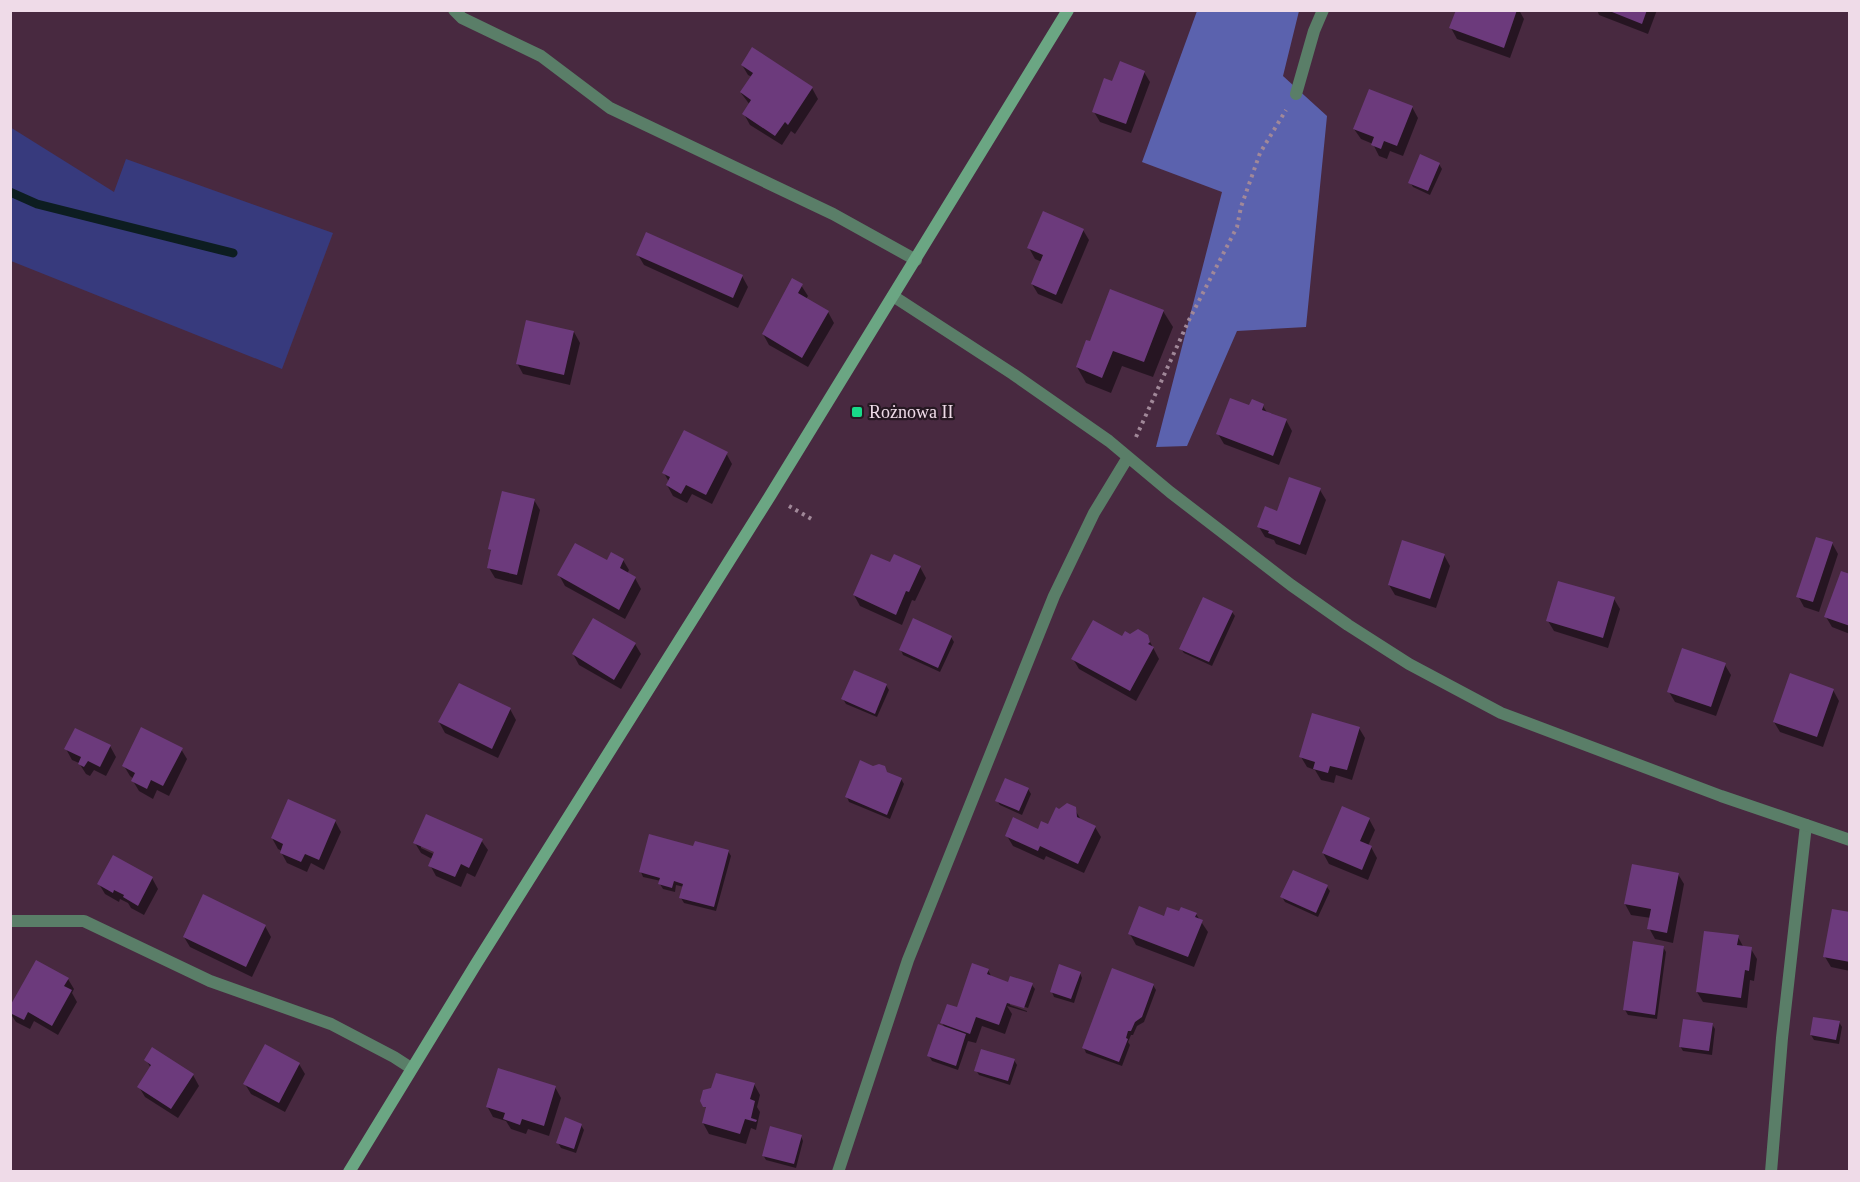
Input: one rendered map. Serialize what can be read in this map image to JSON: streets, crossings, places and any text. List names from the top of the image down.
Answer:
{
  "places": {
    "transit": ["Rożnowa II"]
  }
}
